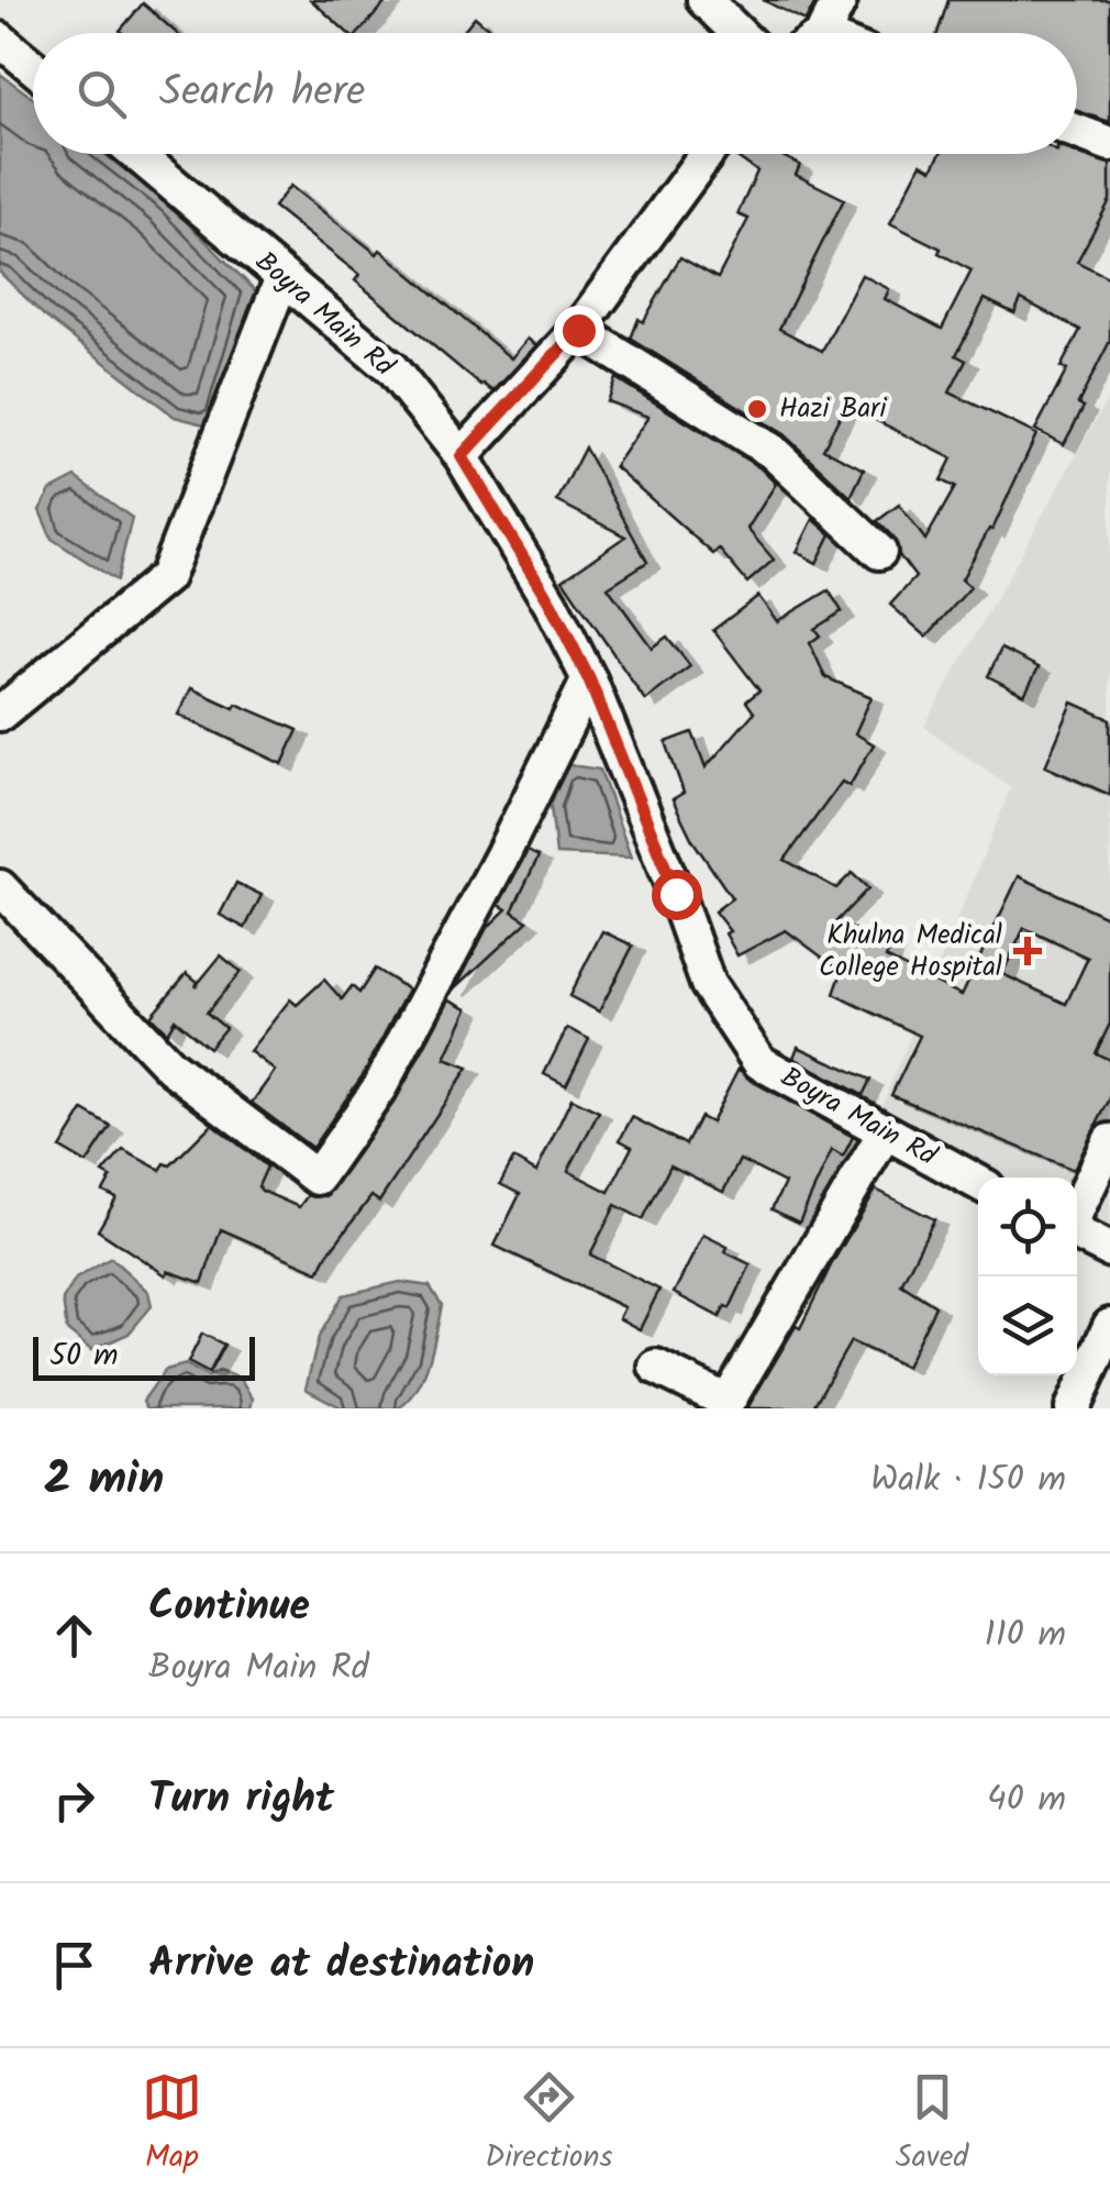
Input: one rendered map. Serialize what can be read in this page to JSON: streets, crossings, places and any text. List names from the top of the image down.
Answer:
{
  "streets": {
    "street": ["Boyra Main Rd"]
  },
  "places": {
    "other": ["Hazi Bari"],
    "health": ["Khulna Medical College Hospital"]
  },
  "scale_bar": "50 m",
  "page": {
    "search": "Search here",
    "scale": "50 m",
    "heading": ["2 min", "Walk · 150 m"],
    "list": [
      ["Continue", "Boyra Main Rd", "110 m"],
      ["Turn right", "40 m"],
      "Arrive at destination"
    ],
    "nav": ["Map", "Directions", "Saved"]
  }
}
